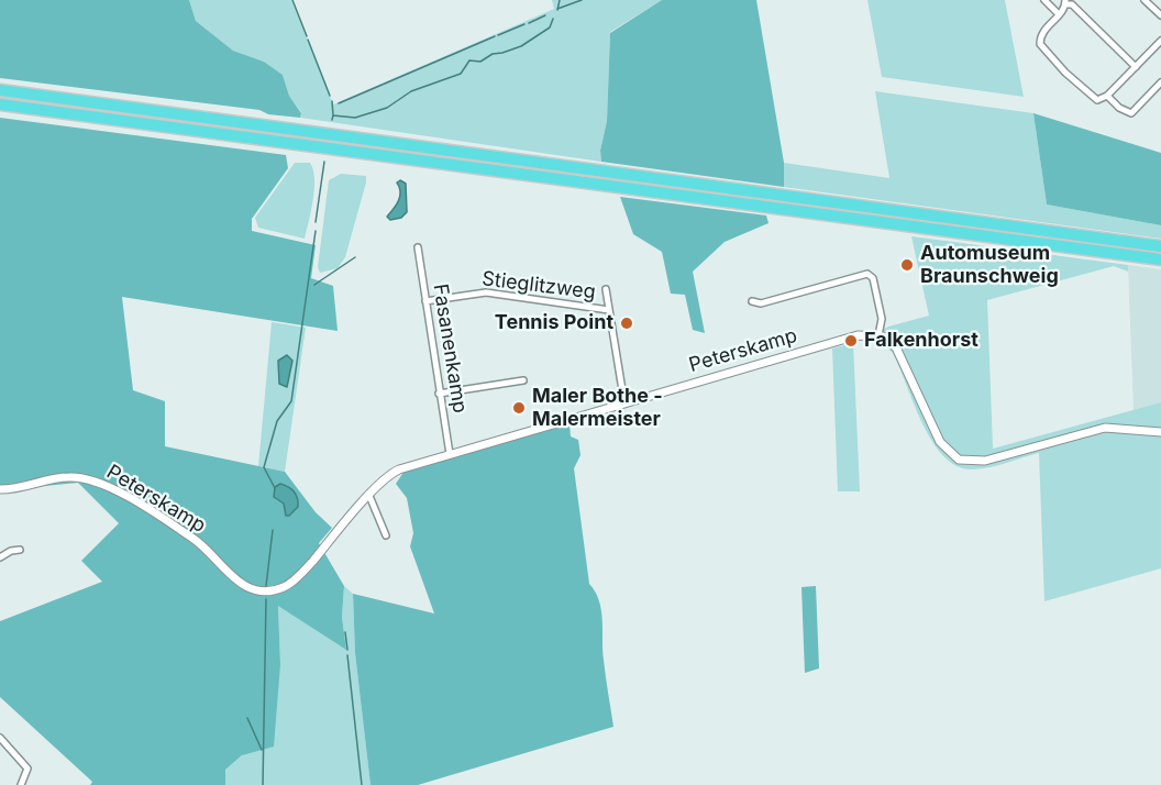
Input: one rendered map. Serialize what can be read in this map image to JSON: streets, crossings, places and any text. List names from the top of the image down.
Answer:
{
  "streets": {
    "street": ["Stieglitzweg", "Fasanenkamp", "Peterskamp"]
  },
  "crossings": [
    ["Stieglitzweg", "Fasanenkamp"],
    ["Fasanenkamp", "Peterskamp"]
  ],
  "places": [
    "Automuseum Braunschweig",
    "Tennis Point",
    "Falkenhorst",
    "Maler Bothe - Malermeister"
  ]
}
